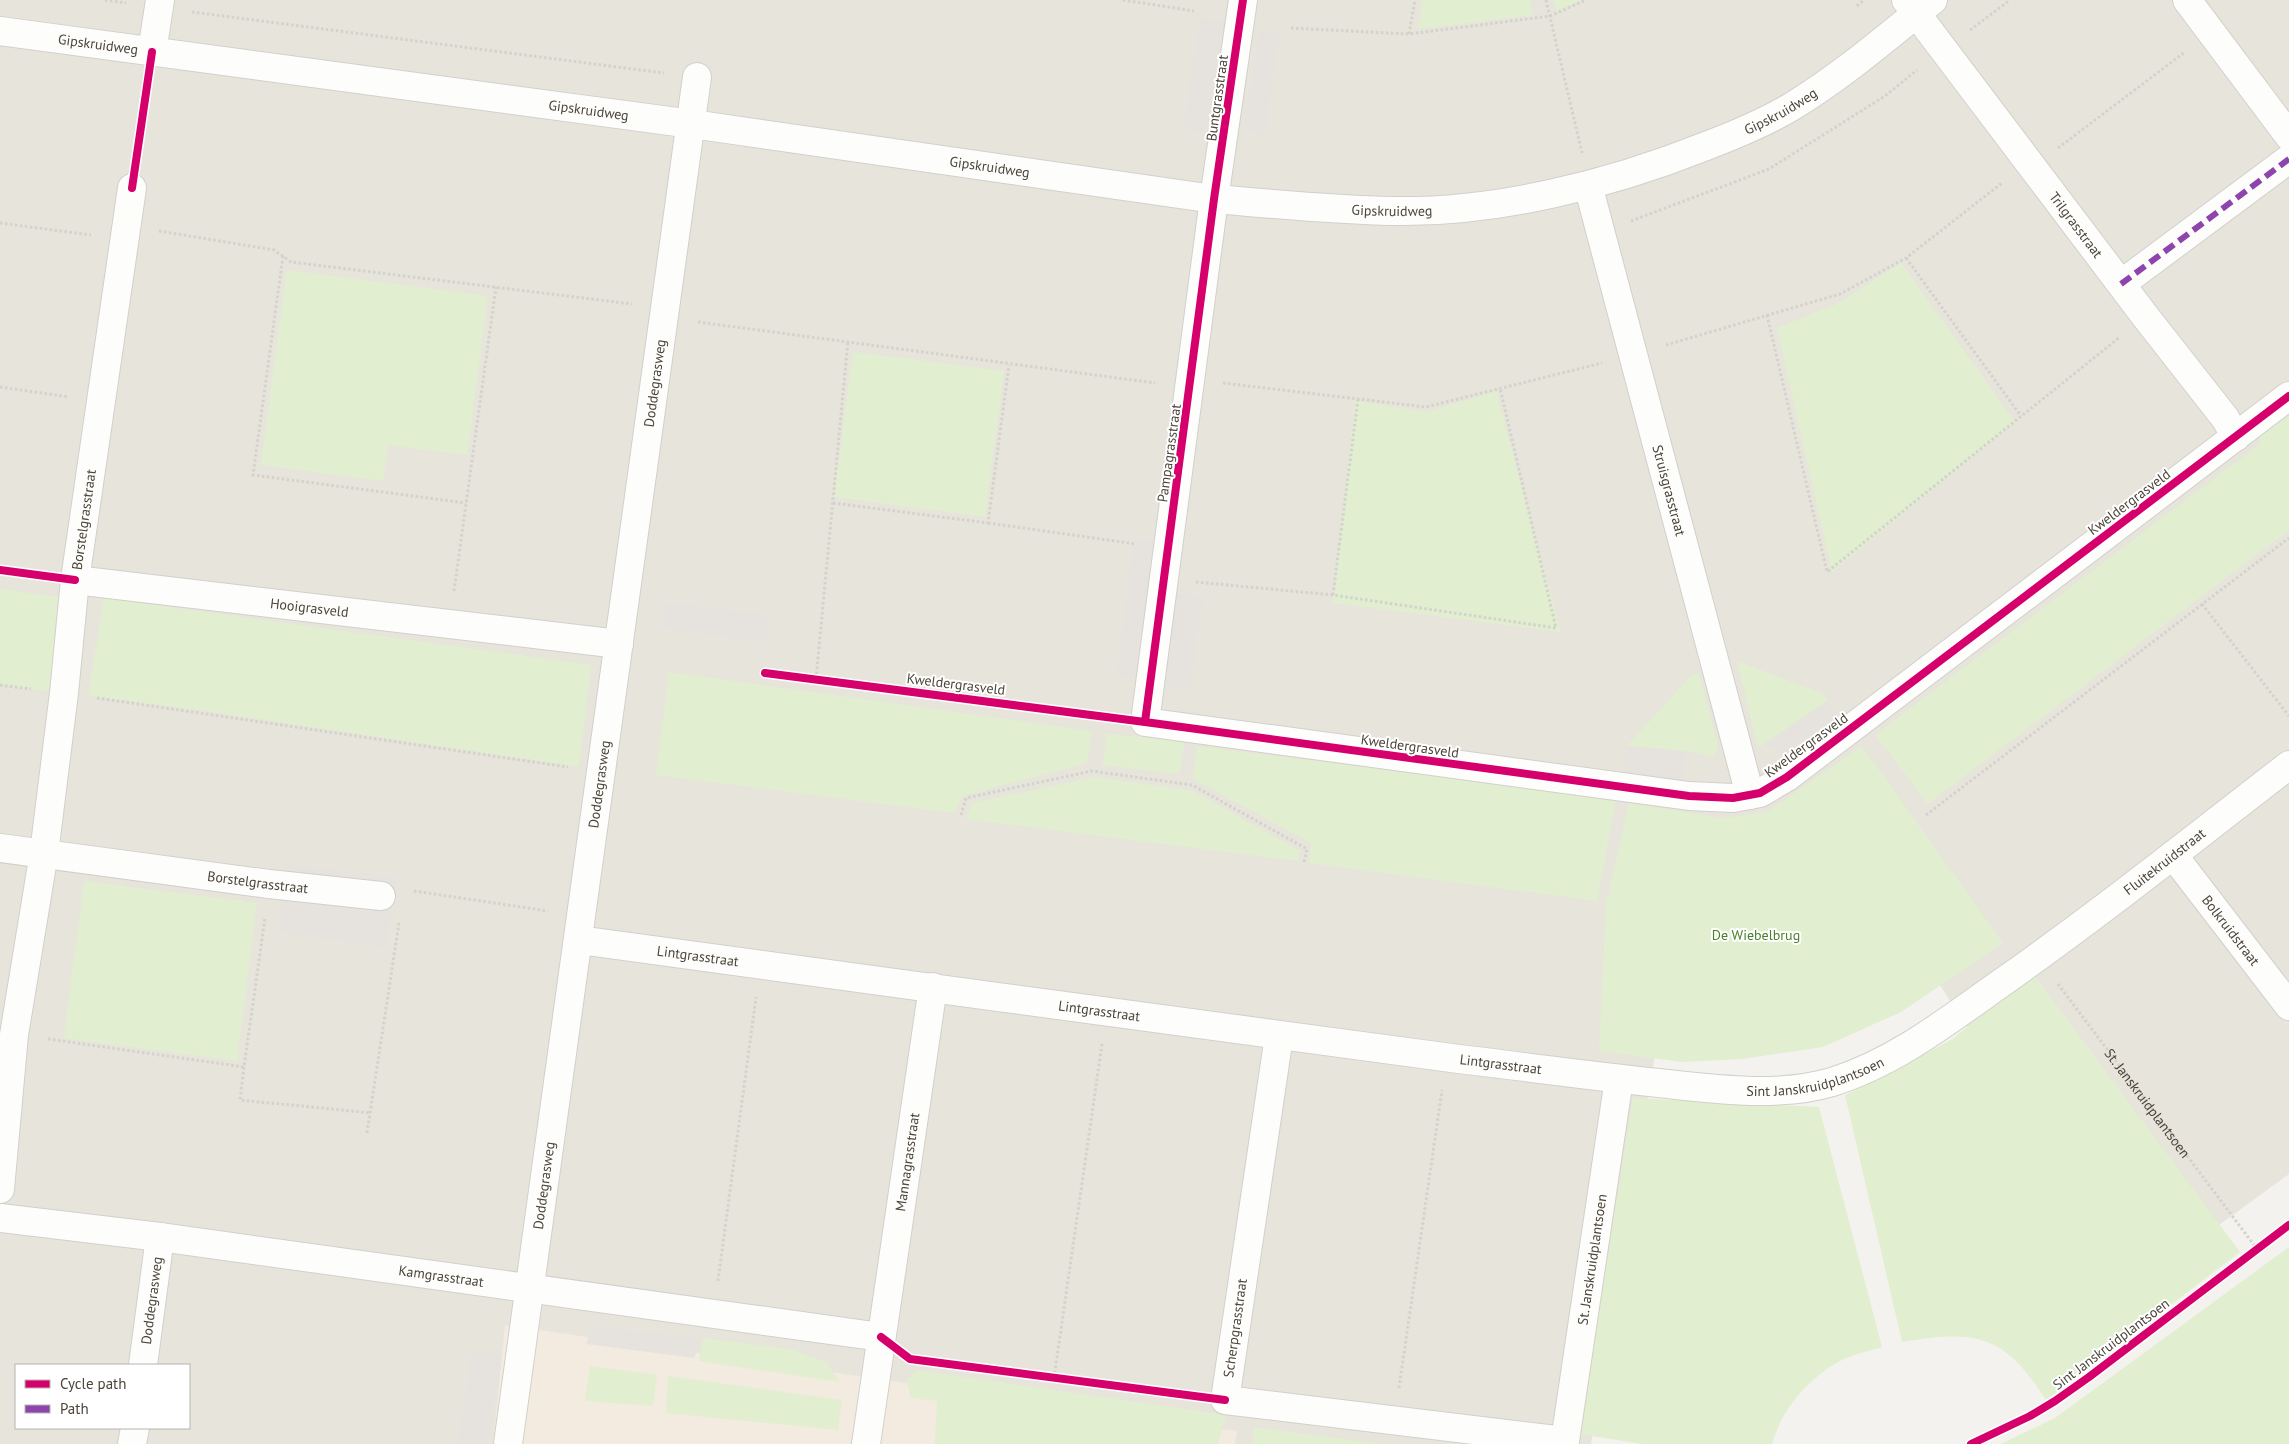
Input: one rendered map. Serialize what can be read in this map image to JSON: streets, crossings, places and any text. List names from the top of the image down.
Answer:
{
  "streets": {
    "street": [
      "Gipskruidweg",
      "Buntgrasstraat",
      "Trilgrasstraat",
      "Doddegrasweg",
      "Pampagrasstraat",
      "Struisgrasstraat",
      "Kweldergrasveld",
      "Borstelgrasstraat",
      "Hooigrasveld",
      "Fluitekruidstraat",
      "Bolkruidstraat",
      "Lintgrasstraat",
      "Sint Janskruidplantsoen",
      "St. Janskruidplantsoen",
      "Mannagrasstraat",
      "Kamgrasstraat",
      "Scherpgrasstraat"
    ]
  },
  "crossings": [
    ["Gipskruidweg", "Buntgrasstraat"],
    ["Gipskruidweg", "Trilgrasstraat"],
    ["Gipskruidweg", "Doddegrasweg"],
    ["Gipskruidweg", "Pampagrasstraat"],
    ["Gipskruidweg", "Struisgrasstraat"],
    ["Buntgrasstraat", "Pampagrasstraat"],
    ["Trilgrasstraat", "Kweldergrasveld"],
    ["Doddegrasweg", "Hooigrasveld"],
    ["Doddegrasweg", "Lintgrasstraat"],
    ["Doddegrasweg", "Kamgrasstraat"],
    ["Pampagrasstraat", "Kweldergrasveld"],
    ["Struisgrasstraat", "Kweldergrasveld"],
    ["Borstelgrasstraat", "Hooigrasveld"],
    ["Fluitekruidstraat", "Bolkruidstraat"],
    ["Fluitekruidstraat", "Sint Janskruidplantsoen"],
    ["Fluitekruidstraat", "St. Janskruidplantsoen"],
    ["Lintgrasstraat", "Sint Janskruidplantsoen"],
    ["Lintgrasstraat", "St. Janskruidplantsoen"],
    ["Lintgrasstraat", "Mannagrasstraat"],
    ["Lintgrasstraat", "Scherpgrasstraat"],
    ["Sint Janskruidplantsoen", "St. Janskruidplantsoen"],
    ["St. Janskruidplantsoen", "Scherpgrasstraat"],
    ["Mannagrasstraat", "Kamgrasstraat"]
  ],
  "parks": ["De Wiebelbrug"],
  "legend": ["Cycle path", "Path"]
}
